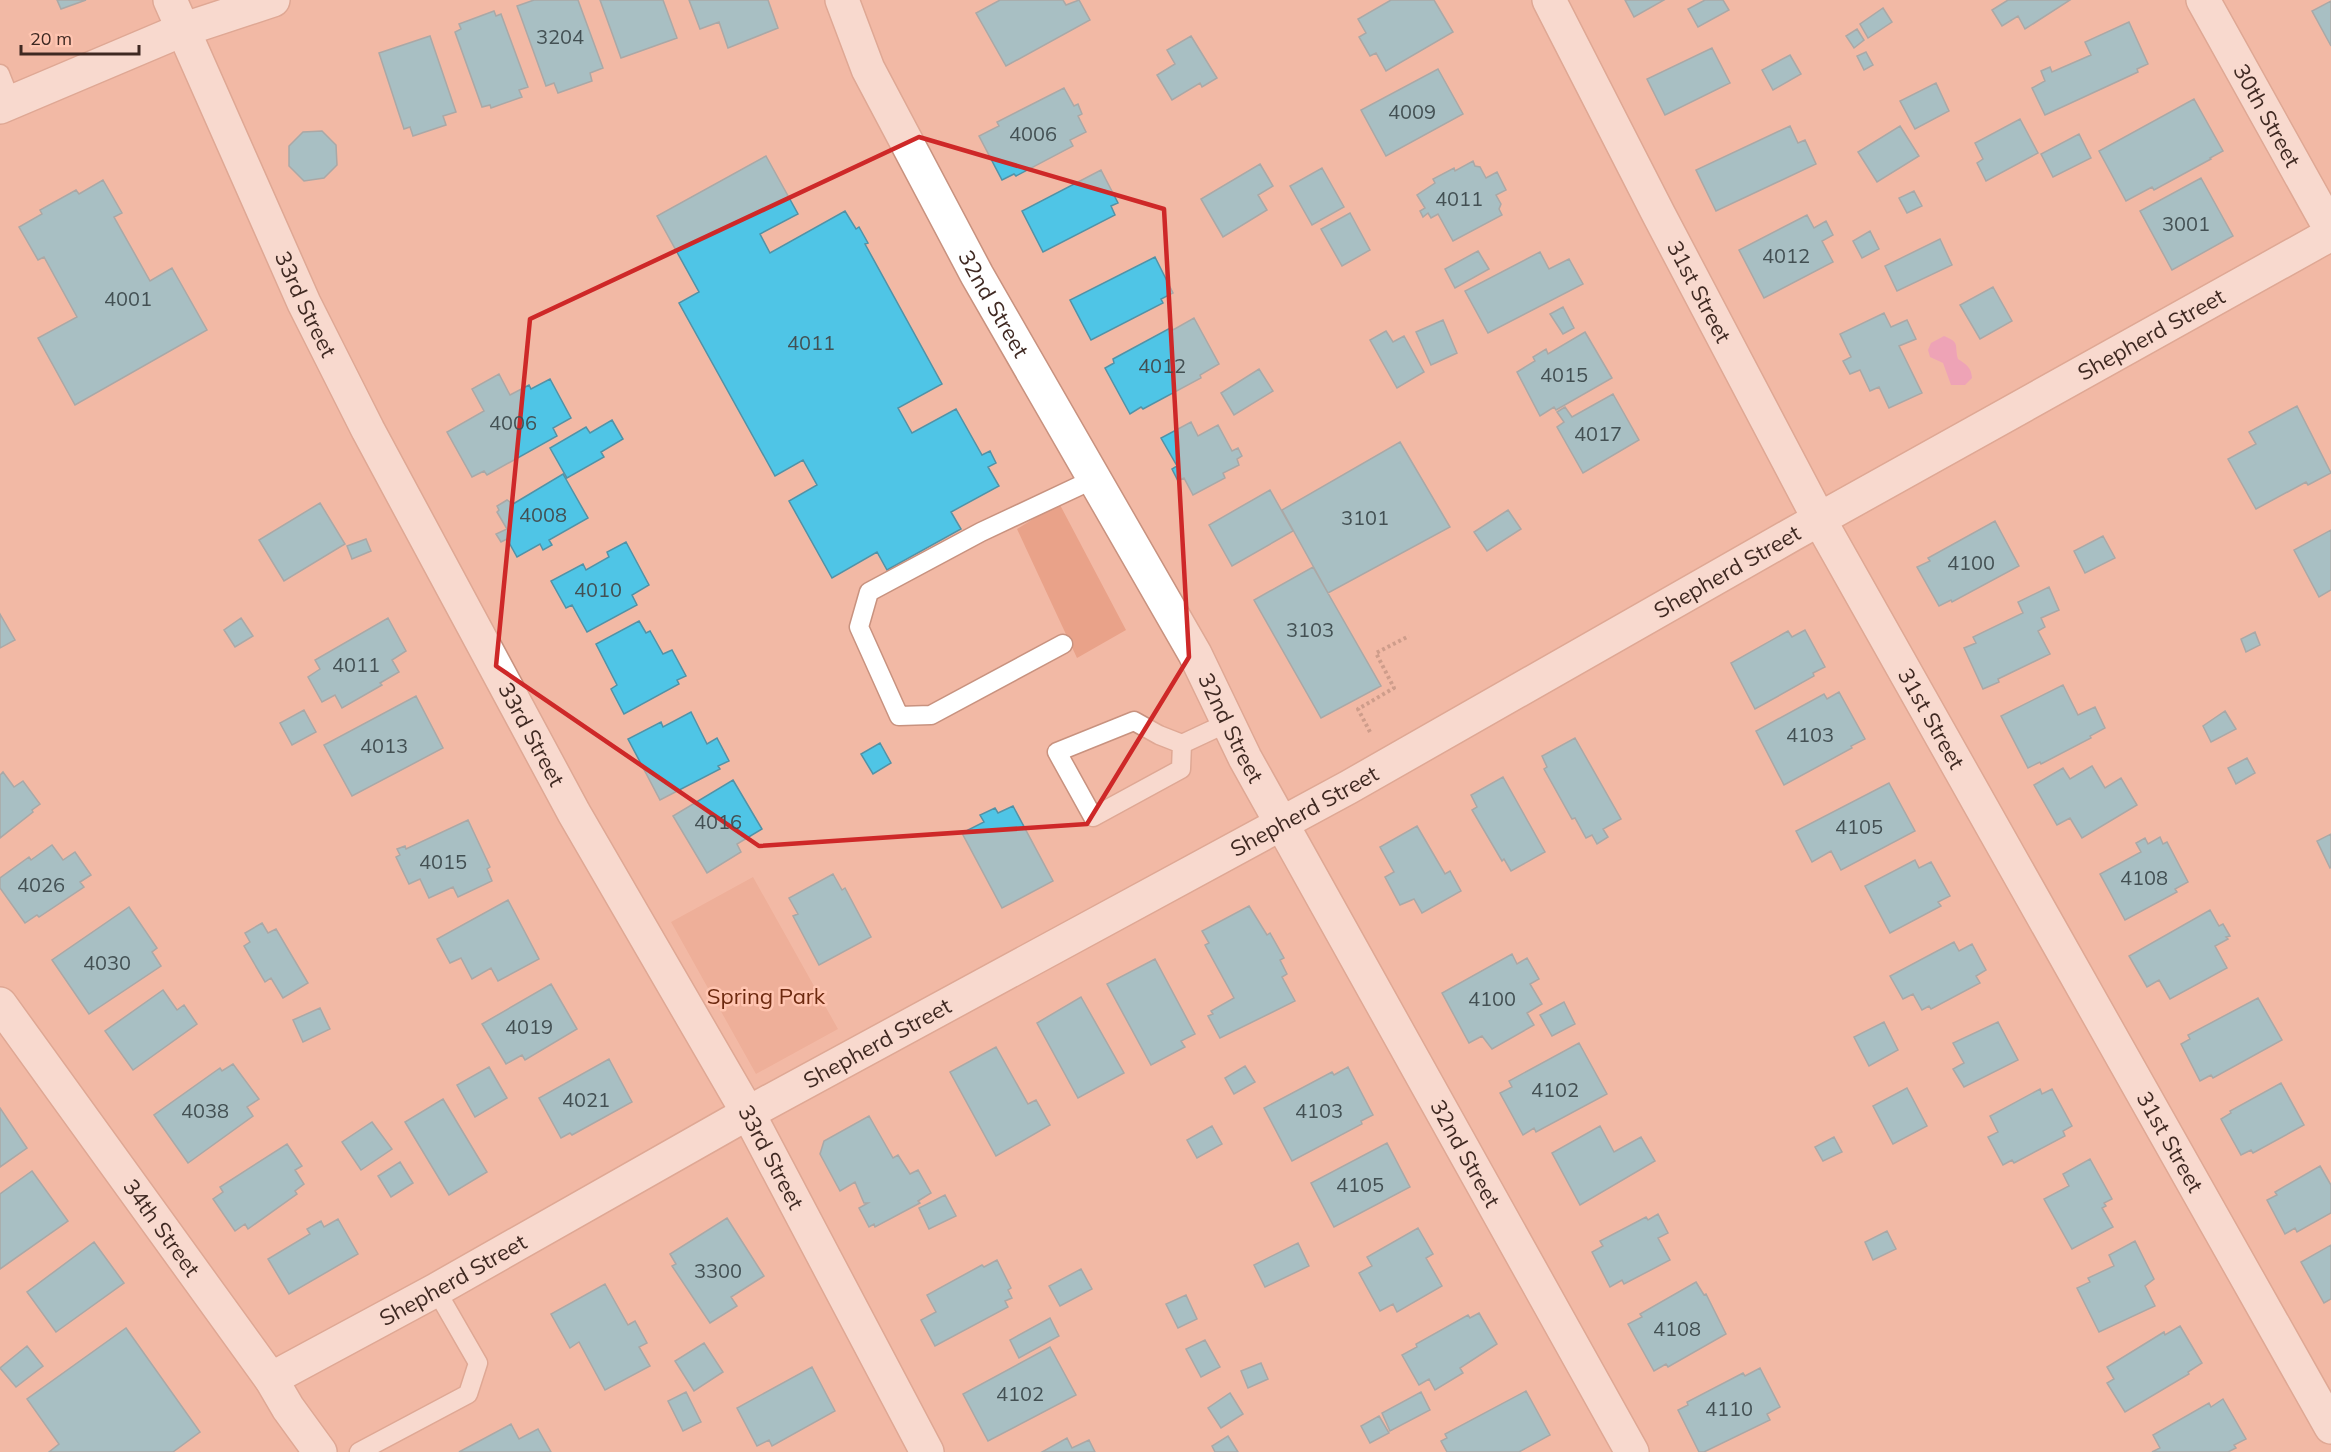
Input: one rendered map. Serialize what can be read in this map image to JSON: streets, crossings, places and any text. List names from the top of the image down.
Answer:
{
  "streets": {
    "street": [
      "30th Street",
      "31st Street",
      "33rd Street",
      "32nd Street",
      "Shepherd Street",
      "34th Street"
    ]
  },
  "crossings": [
    ["30th Street", "Shepherd Street"],
    ["31st Street", "Shepherd Street"],
    ["33rd Street", "Shepherd Street"],
    ["32nd Street", "Shepherd Street"],
    ["Shepherd Street", "34th Street"]
  ],
  "parks": ["Spring Park"],
  "house_numbers": [
    "3204",
    "4009",
    "4006",
    "4011",
    "3001",
    "4012",
    "4001",
    "4011",
    "4012",
    "4015",
    "4006",
    "4017",
    "4008",
    "3101",
    "4100",
    "4010",
    "3103",
    "4011",
    "4103",
    "4013",
    "4016",
    "4105",
    "4015",
    "4108",
    "4026",
    "4030",
    "4100",
    "4019",
    "4102",
    "4021",
    "4038",
    "4103",
    "4105",
    "3300",
    "4108",
    "4102",
    "4110"
  ],
  "scale_bar": "20 m"
}
